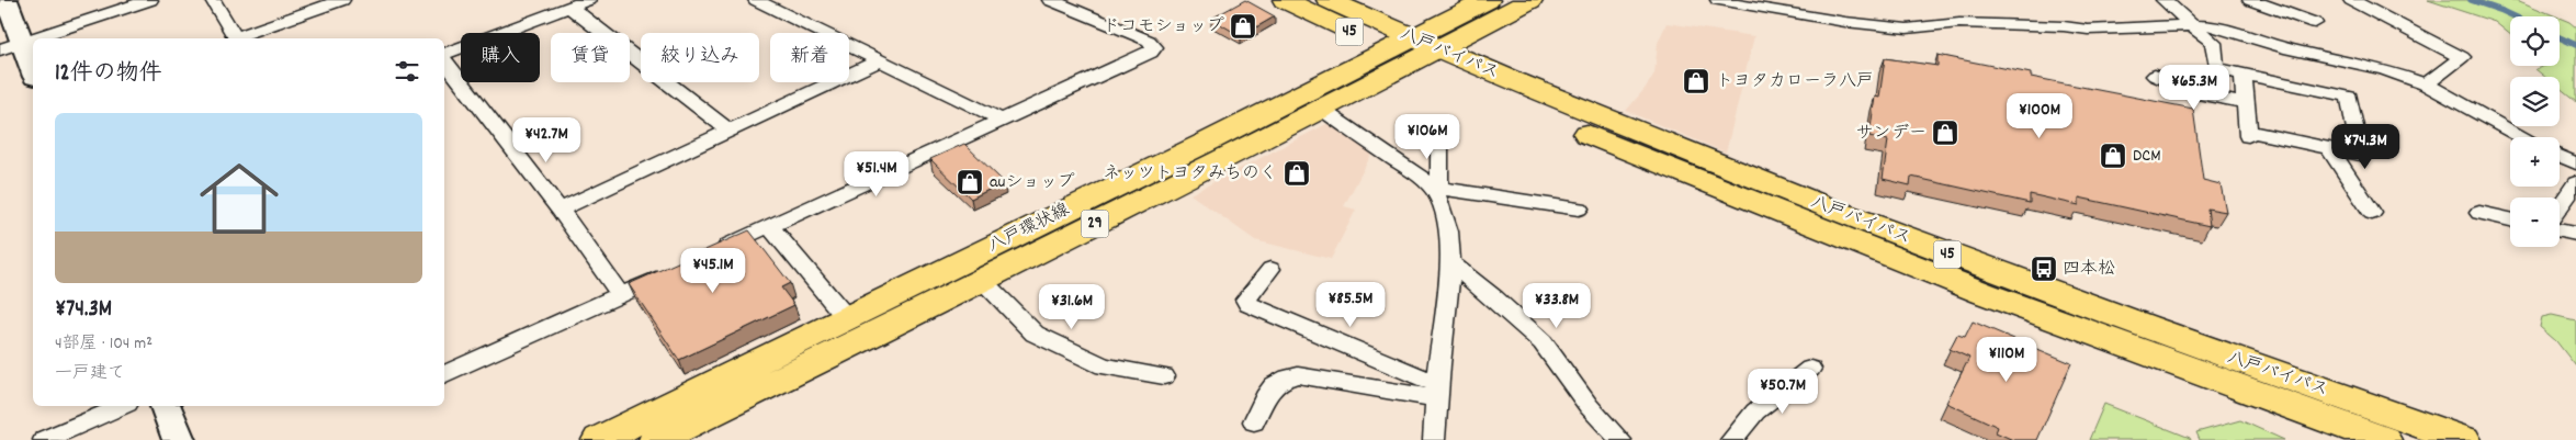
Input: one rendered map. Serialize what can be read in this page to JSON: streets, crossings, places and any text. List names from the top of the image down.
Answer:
{
  "streets": {
    "main road": [
      "45",
      "八戸バイパス",
      "29",
      "八戸環状線"
    ]
  },
  "crossings": [
    ["八戸バイパス", "八戸環状線"]
  ],
  "places": {
    "shop": [
      "ドコモショップ",
      "トヨタカローラ八戸",
      "サンデー",
      "DCM",
      "ネッツトヨタみちのく",
      "auショップ"
    ],
    "bus stop": ["四本松"]
  },
  "page": {
    "map_buttons": ["+", "−"],
    "chip": [
      "購入",
      "賃貸",
      "絞り込み",
      "新着"
    ],
    "heading": "12件の物件",
    "price": [
      "¥65.3M",
      "¥100M",
      "¥106M",
      "¥42.7M",
      "¥74.3M",
      "¥51.4M",
      "¥45.1M",
      "¥85.5M",
      "¥33.8M",
      "¥31.6M",
      "¥110M",
      "¥50.7M"
    ],
    "list": [
      {
        "name": "¥74.3M",
        "note": "4部屋 · 104 m² · 一戸建て"
      }
    ]
  }
}
